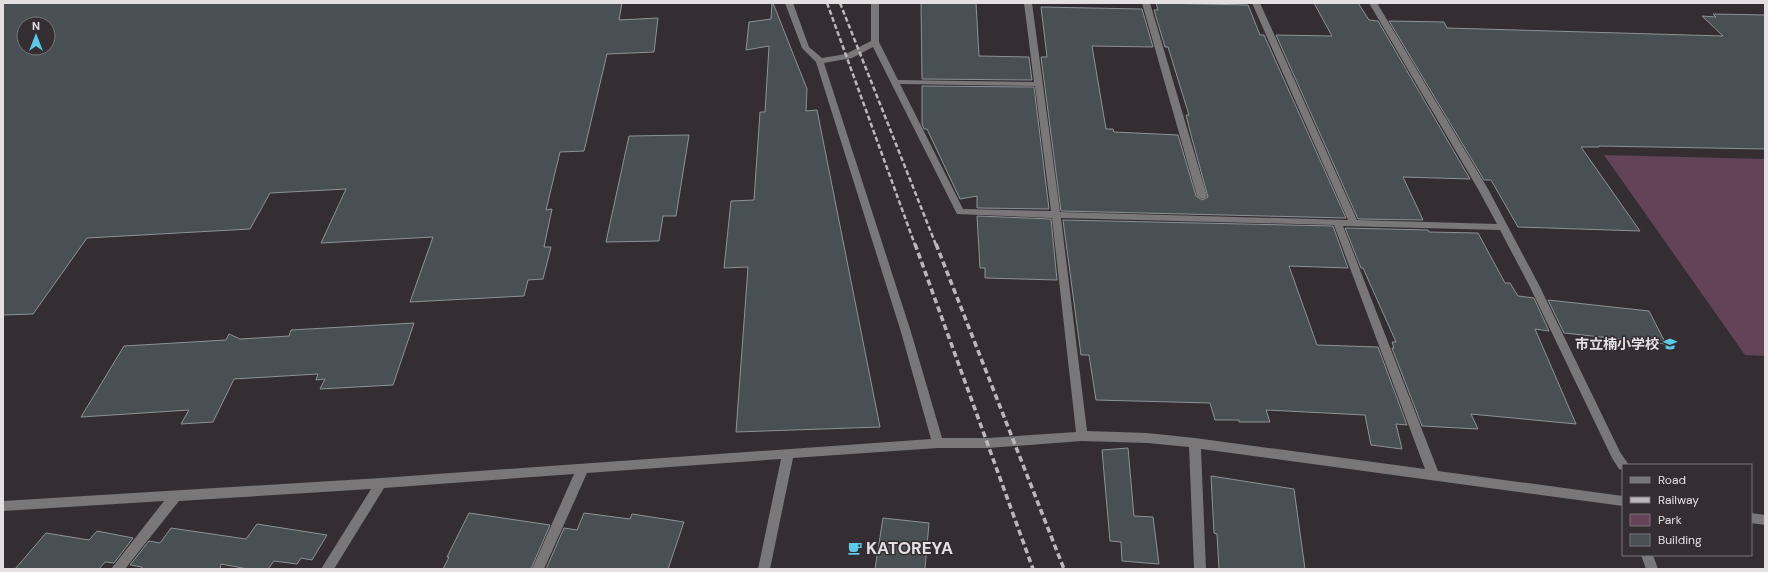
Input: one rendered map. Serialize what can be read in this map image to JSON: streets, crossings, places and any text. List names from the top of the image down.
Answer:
{
  "places": {
    "school or university": ["市立楠小学校"],
    "cafe": ["KATOREYA"]
  },
  "legend": [
    "Road",
    "Railway",
    "Park",
    "Building"
  ],
  "north": "top"
}
